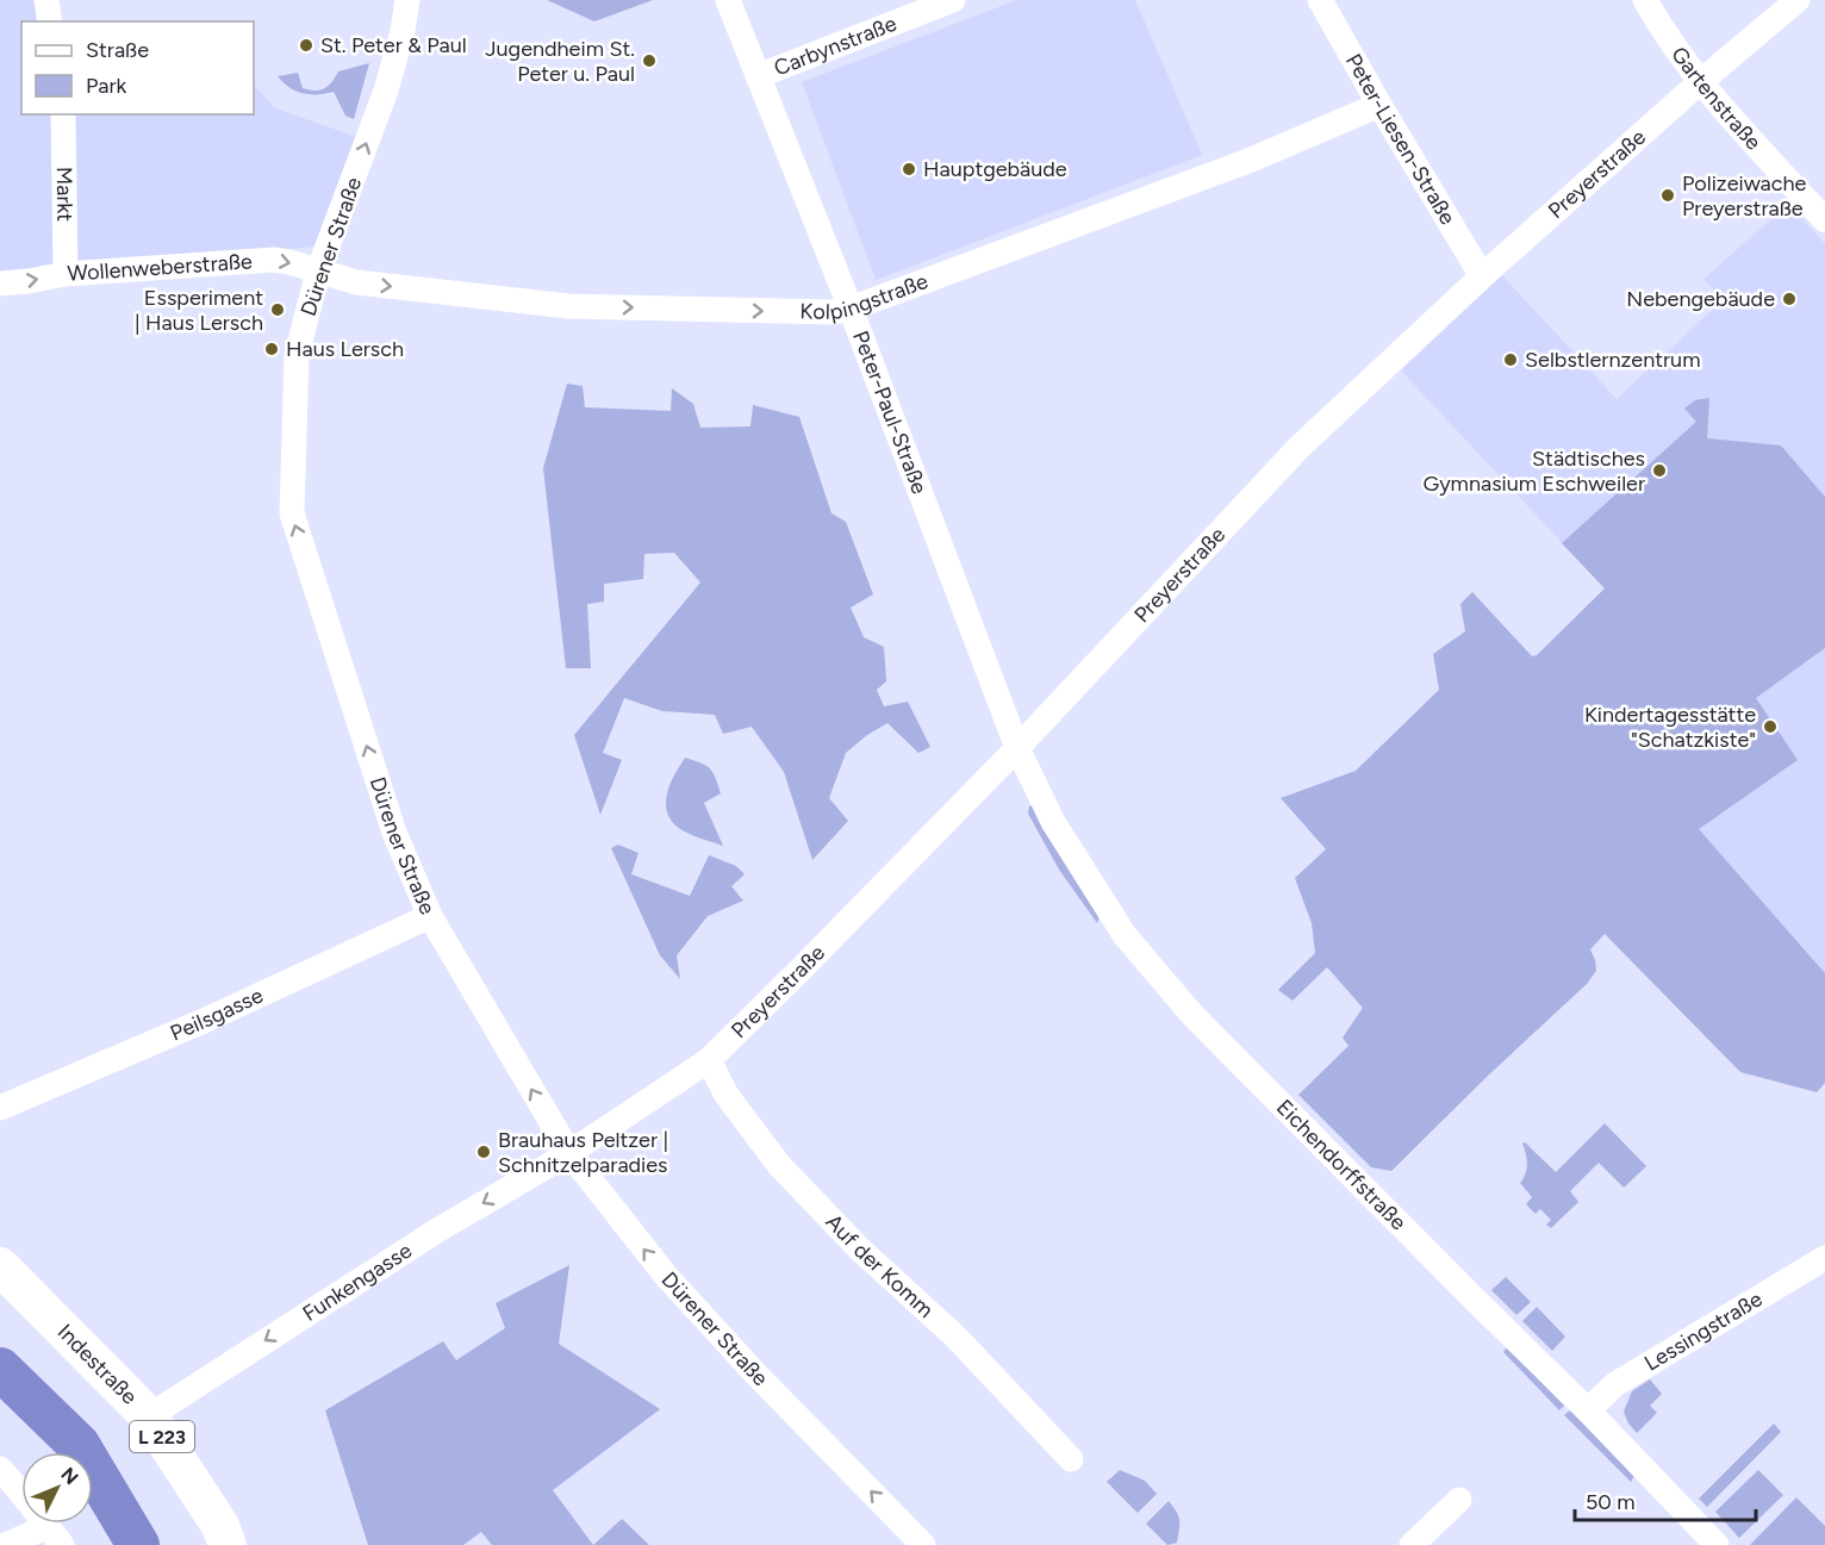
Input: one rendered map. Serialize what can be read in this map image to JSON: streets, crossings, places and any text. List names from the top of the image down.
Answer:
{
  "streets": {
    "main road": ["Indestraße", "L 223"],
    "street": [
      "Carbynstraße",
      "Gartenstraße",
      "Peter-Liesen-Straße",
      "Preyerstraße",
      "Markt",
      "Dürener Straße",
      "Wollenweberstraße",
      "Kolpingstraße",
      "Peter-Paul-Straße",
      "Peilsgasse",
      "Eichendorffstraße",
      "Auf der Komm",
      "Funkengasse",
      "Lessingstraße"
    ]
  },
  "crossings": [
    ["Carbynstraße", "Peter-Paul-Straße"],
    ["Gartenstraße", "Preyerstraße"],
    ["Peter-Liesen-Straße", "Preyerstraße"],
    ["Peter-Liesen-Straße", "Kolpingstraße"],
    ["Preyerstraße", "Dürener Straße"],
    ["Preyerstraße", "Peter-Paul-Straße"],
    ["Preyerstraße", "Eichendorffstraße"],
    ["Preyerstraße", "Auf der Komm"],
    ["Preyerstraße", "Funkengasse"],
    ["Markt", "Wollenweberstraße"],
    ["Dürener Straße", "Wollenweberstraße"],
    ["Dürener Straße", "Kolpingstraße"],
    ["Dürener Straße", "Peilsgasse"],
    ["Dürener Straße", "Funkengasse"],
    ["Wollenweberstraße", "Kolpingstraße"],
    ["Kolpingstraße", "Peter-Paul-Straße"],
    ["Peter-Paul-Straße", "Eichendorffstraße"],
    ["Eichendorffstraße", "Lessingstraße"],
    ["Funkengasse", "Indestraße"]
  ],
  "one_way": [
    "Dürener Straße",
    "Wollenweberstraße",
    "Kolpingstraße",
    "Funkengasse"
  ],
  "places": [
    "St. Peter & Paul",
    "Jugendheim St. Peter u. Paul",
    "Hauptgebäude",
    "Polizeiwache Preyerstraße",
    "Nebengebäude",
    "Essperiment | Haus Lersch",
    "Haus Lersch",
    "Selbstlernzentrum",
    "Städtisches Gymnasium Eschweiler",
    "Kindertagesstätte \"Schatzkiste\"",
    "Brauhaus Peltzer | Schnitzelparadies"
  ],
  "legend": ["Straße", "Park"],
  "scale_bar": "50 m",
  "north": "top right"
}
